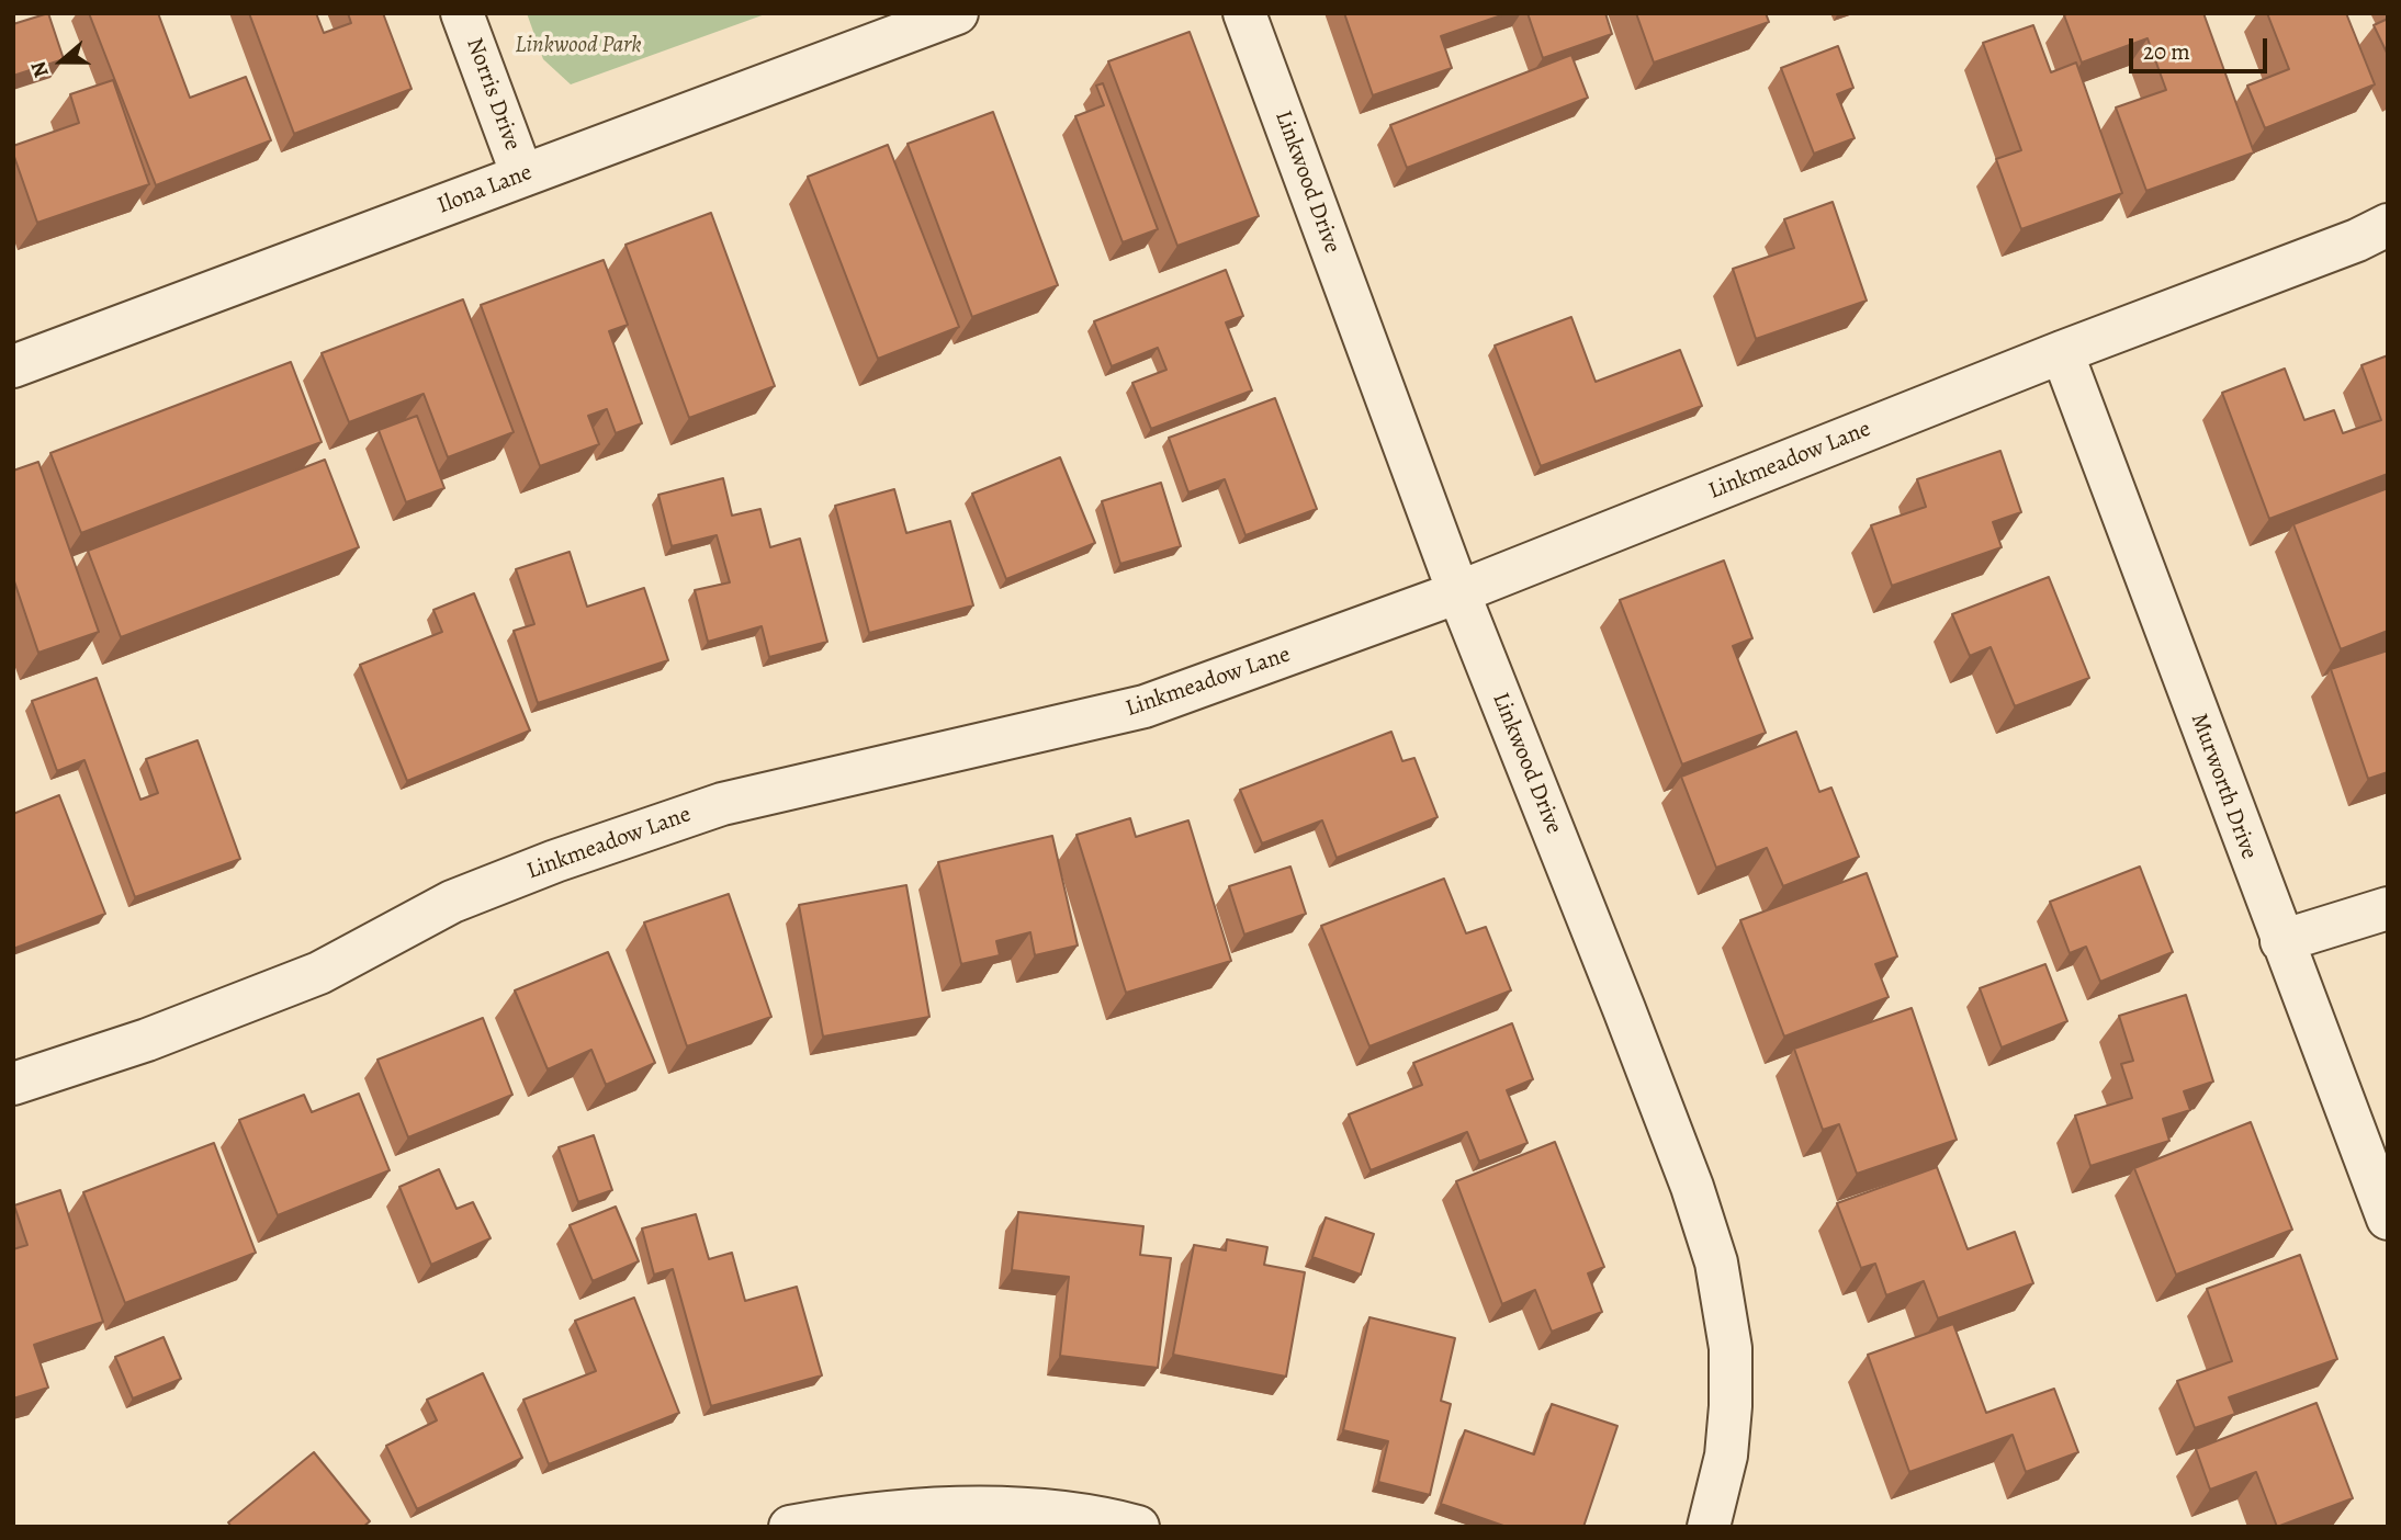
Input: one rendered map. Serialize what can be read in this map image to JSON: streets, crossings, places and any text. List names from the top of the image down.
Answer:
{
  "streets": {
    "street": [
      "Norris Drive",
      "Linkwood Drive",
      "Ilona Lane",
      "Linkmeadow Lane",
      "Murworth Drive"
    ]
  },
  "crossings": [
    ["Norris Drive", "Ilona Lane"],
    ["Linkwood Drive", "Linkmeadow Lane"],
    ["Linkmeadow Lane", "Murworth Drive"]
  ],
  "parks": ["Linkwood Park"],
  "scale_bar": "20 m",
  "north": "left"
}
